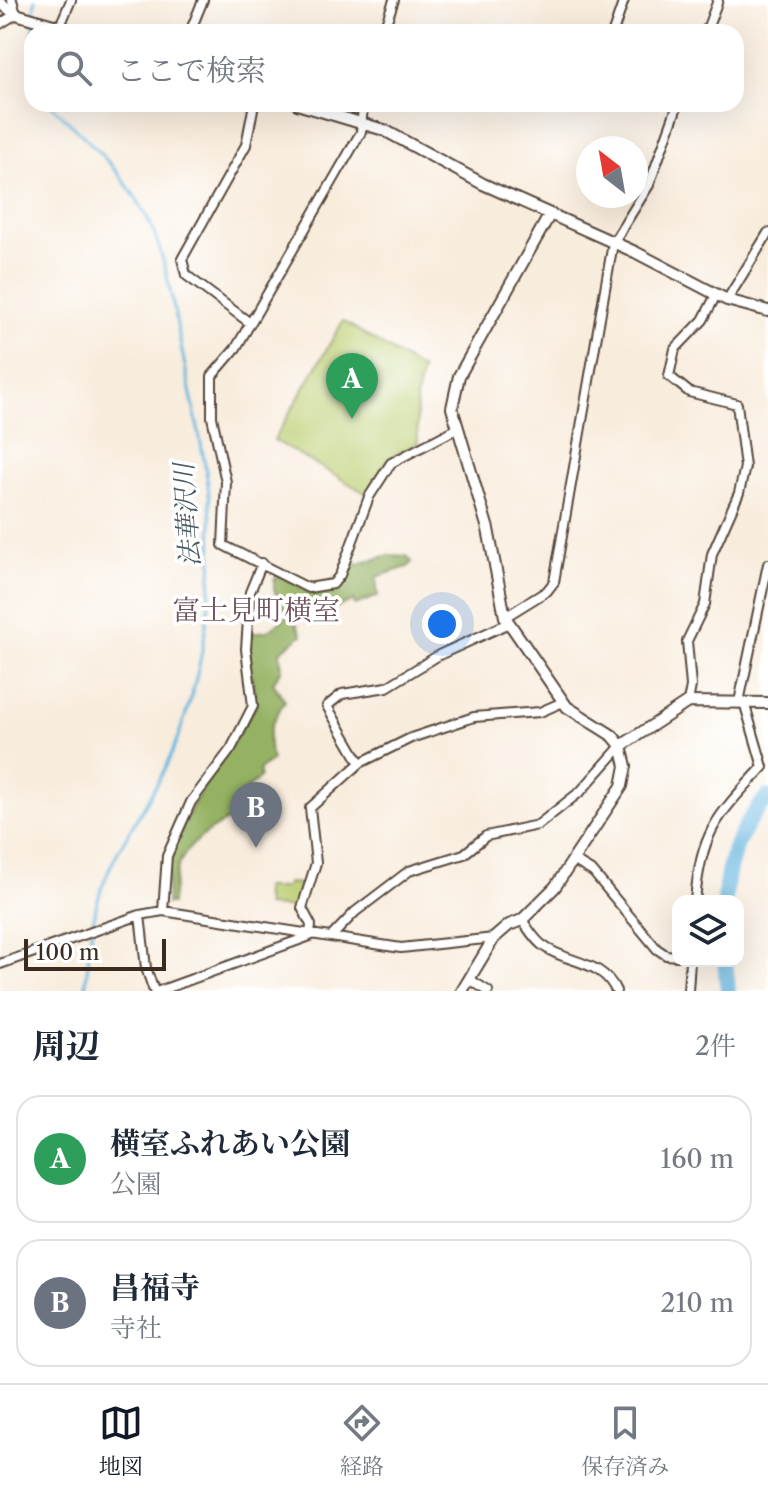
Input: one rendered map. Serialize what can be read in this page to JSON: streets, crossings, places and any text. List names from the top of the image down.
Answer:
{
  "districts": ["富士見町横室"],
  "water": ["法華沢川"],
  "scale_bar": "100 m",
  "north": "top left",
  "page": {
    "search": "ここで検索",
    "pins": ["A", "B"],
    "scale": "100 m",
    "heading": ["周辺", "2件"],
    "list": [
      {
        "mark": "A",
        "name": "横室ふれあい公園",
        "note": "公園",
        "value": "160 m"
      },
      {
        "mark": "B",
        "name": "昌福寺",
        "note": "寺社",
        "value": "210 m"
      }
    ],
    "nav": ["地図", "経路", "保存済み"]
  }
}
